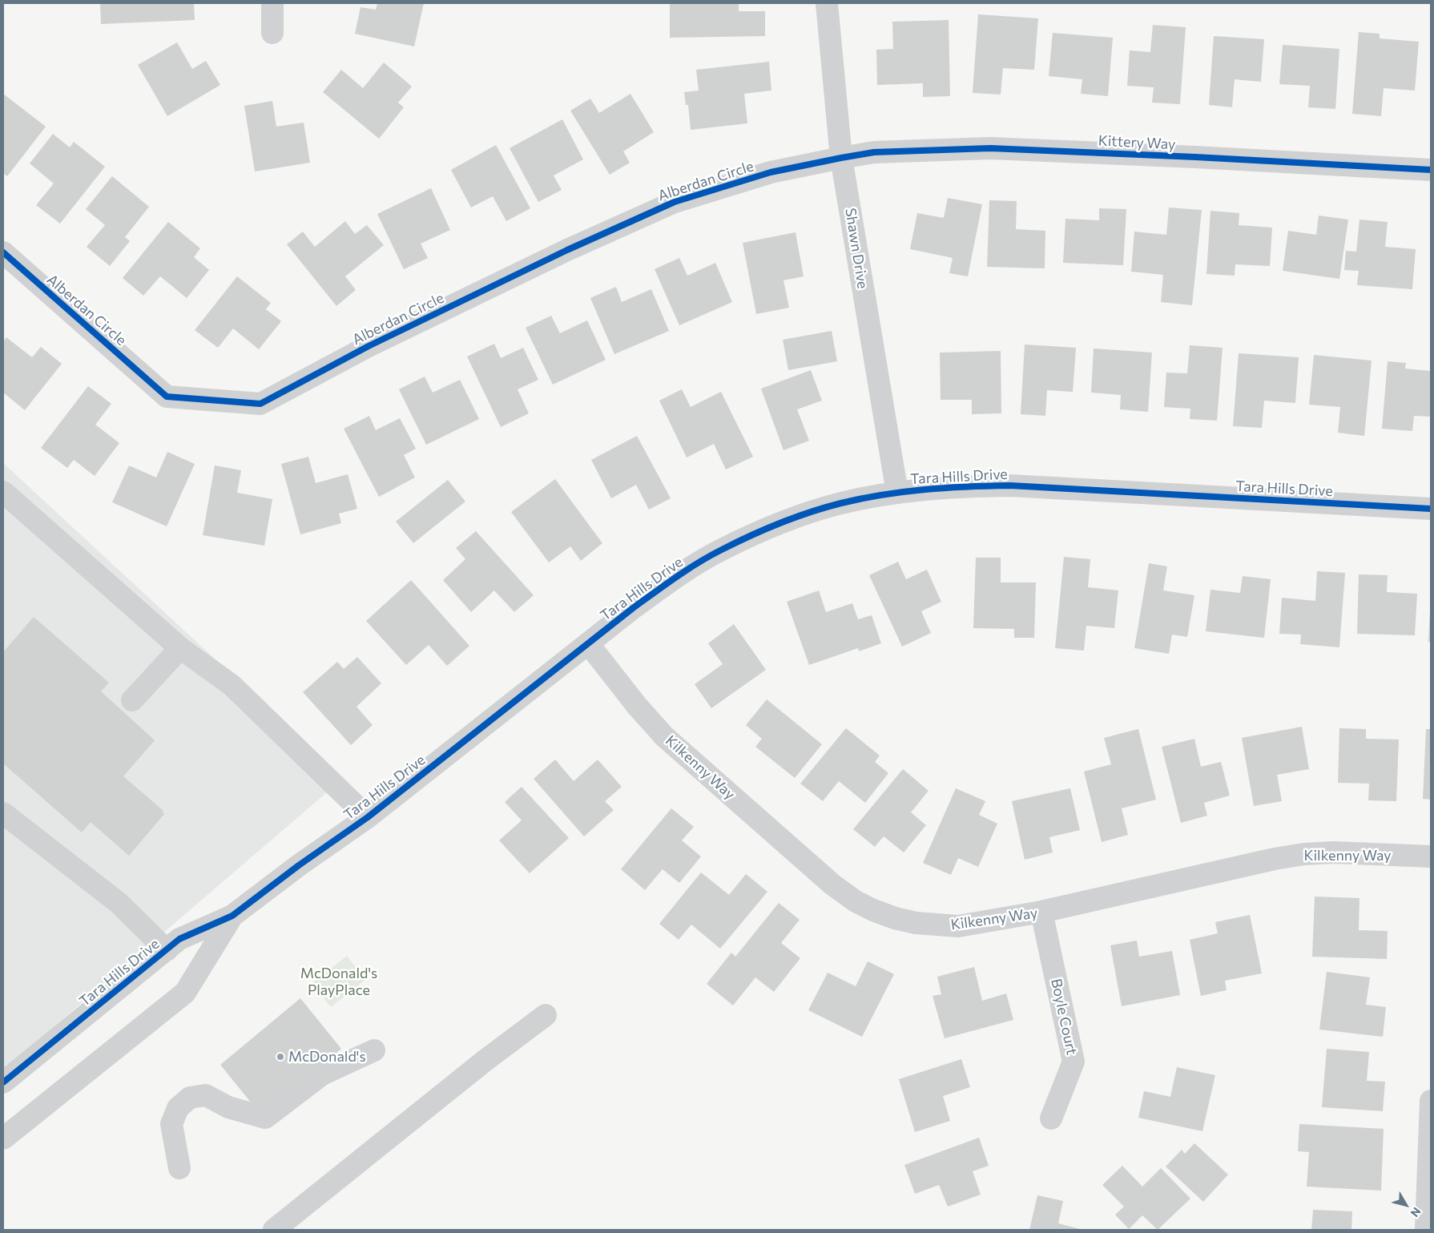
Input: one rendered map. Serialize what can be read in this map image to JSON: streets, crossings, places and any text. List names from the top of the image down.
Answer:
{
  "streets": {
    "street": [
      "Kittery Way",
      "Alberdan Circle",
      "Shawn Drive",
      "Tara Hills Drive",
      "Kilkenny Way",
      "Boyle Court"
    ]
  },
  "crossings": [
    ["Kittery Way", "Alberdan Circle"],
    ["Kittery Way", "Shawn Drive"],
    ["Alberdan Circle", "Shawn Drive"],
    ["Shawn Drive", "Tara Hills Drive"],
    ["Tara Hills Drive", "Kilkenny Way"],
    ["Kilkenny Way", "Boyle Court"]
  ],
  "parks": ["McDonald's PlayPlace"],
  "places": ["McDonald's"],
  "north": "bottom right"
}
